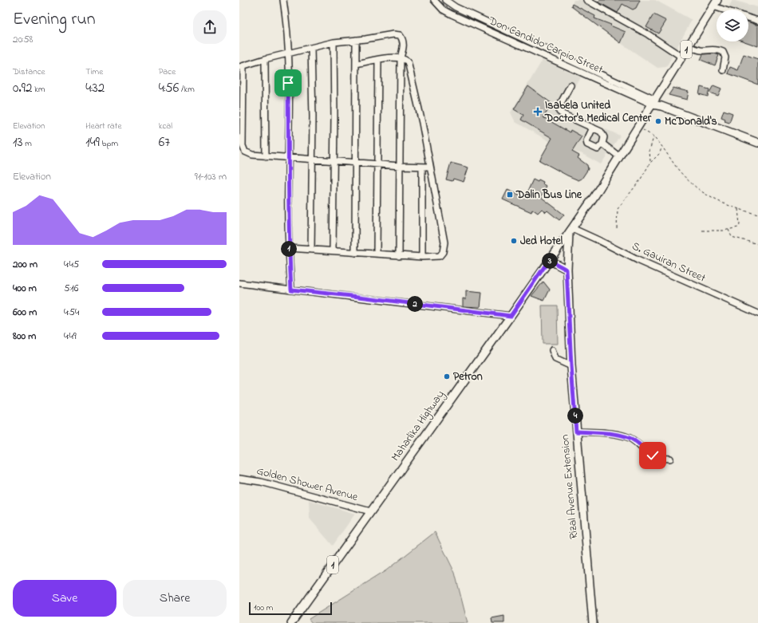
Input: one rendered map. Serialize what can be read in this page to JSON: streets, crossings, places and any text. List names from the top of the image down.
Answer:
{
  "streets": {
    "main road": ["1", "Maharlika Highway", "Rizal Avenue Extension"],
    "street": ["Don Candido Carpio Street", "S. Gauiran Street", "Golden Shower Avenue"]
  },
  "crossings": [
    ["Don Candido Carpio Street", "Maharlika Highway"],
    ["S. Gauiran Street", "Maharlika Highway"],
    ["S. Gauiran Street", "Rizal Avenue Extension"],
    ["Maharlika Highway", "Golden Shower Avenue"],
    ["Maharlika Highway", "Rizal Avenue Extension"]
  ],
  "places": {
    "health": ["Isabela United Doctor's Medical Center"],
    "other": ["McDonald's", "Jed Hotel", "Petron"],
    "transit": ["Dalin Bus Line"]
  },
  "scale_bar": "100 m",
  "page": {
    "heading": ["Evening run", "20:58"],
    "stats": [
      ["Distance", "0.92 km"],
      ["Time", "4:32"],
      ["Pace", "4:56 /km"],
      ["Elevation", "13 m"],
      ["Heart rate", "149 bpm"],
      ["kcal", "67"]
    ],
    "chart": ["Elevation", "91–103 m"],
    "pins": [
      "1",
      "3",
      "2",
      "4"
    ],
    "list": [
      {
        "name": "200 m",
        "note": "4:45"
      },
      {
        "name": "400 m",
        "note": "5:16"
      },
      {
        "name": "600 m",
        "note": "4:54"
      },
      {
        "name": "800 m",
        "note": "4:49"
      }
    ],
    "buttons": ["Save", "Share"],
    "scale": "100 m"
  }
}
